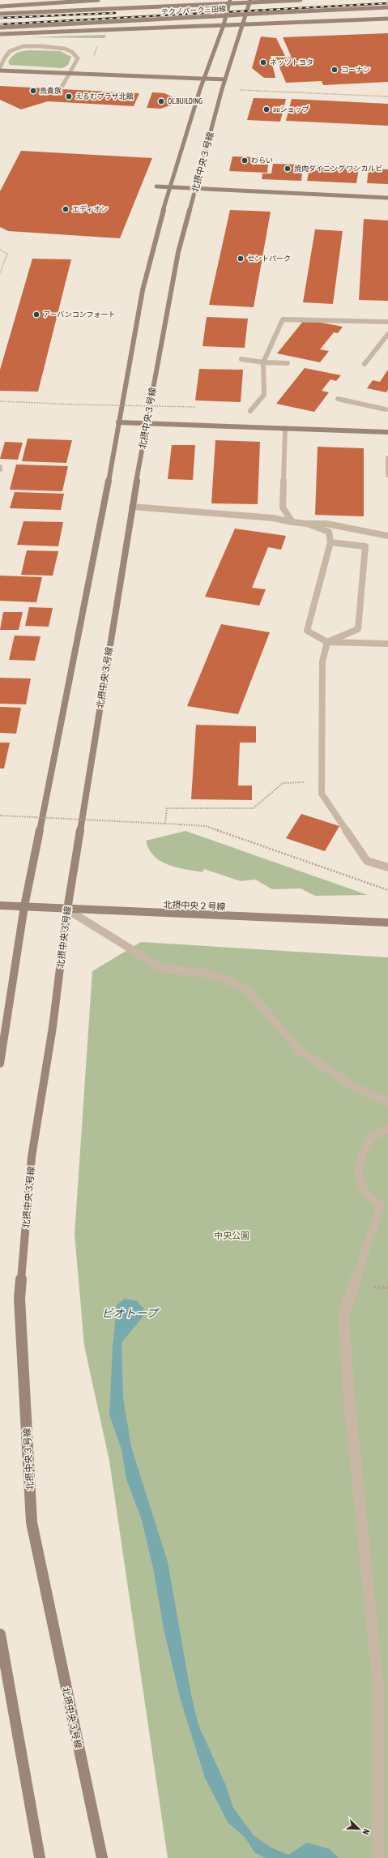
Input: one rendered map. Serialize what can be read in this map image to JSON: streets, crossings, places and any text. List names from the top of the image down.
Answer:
{
  "streets": {
    "street": ["テクノパーク三田線", "北摂中央３号線", "北摂中央２号線"]
  },
  "crossings": [
    ["北摂中央３号線", "北摂中央２号線"]
  ],
  "water": ["ビオトープ"],
  "parks": ["中央公園"],
  "places": [
    "ネッツトヨタ",
    "コーナン",
    "鳥貴族",
    "えるむプラザ北館",
    "OL.BUILDING",
    "auショップ",
    "わらい",
    "焼肉ダイニング ワンカルビ",
    "エディオン",
    "セントパーク",
    "アーバンコンフォート"
  ],
  "north": "bottom right"
}
